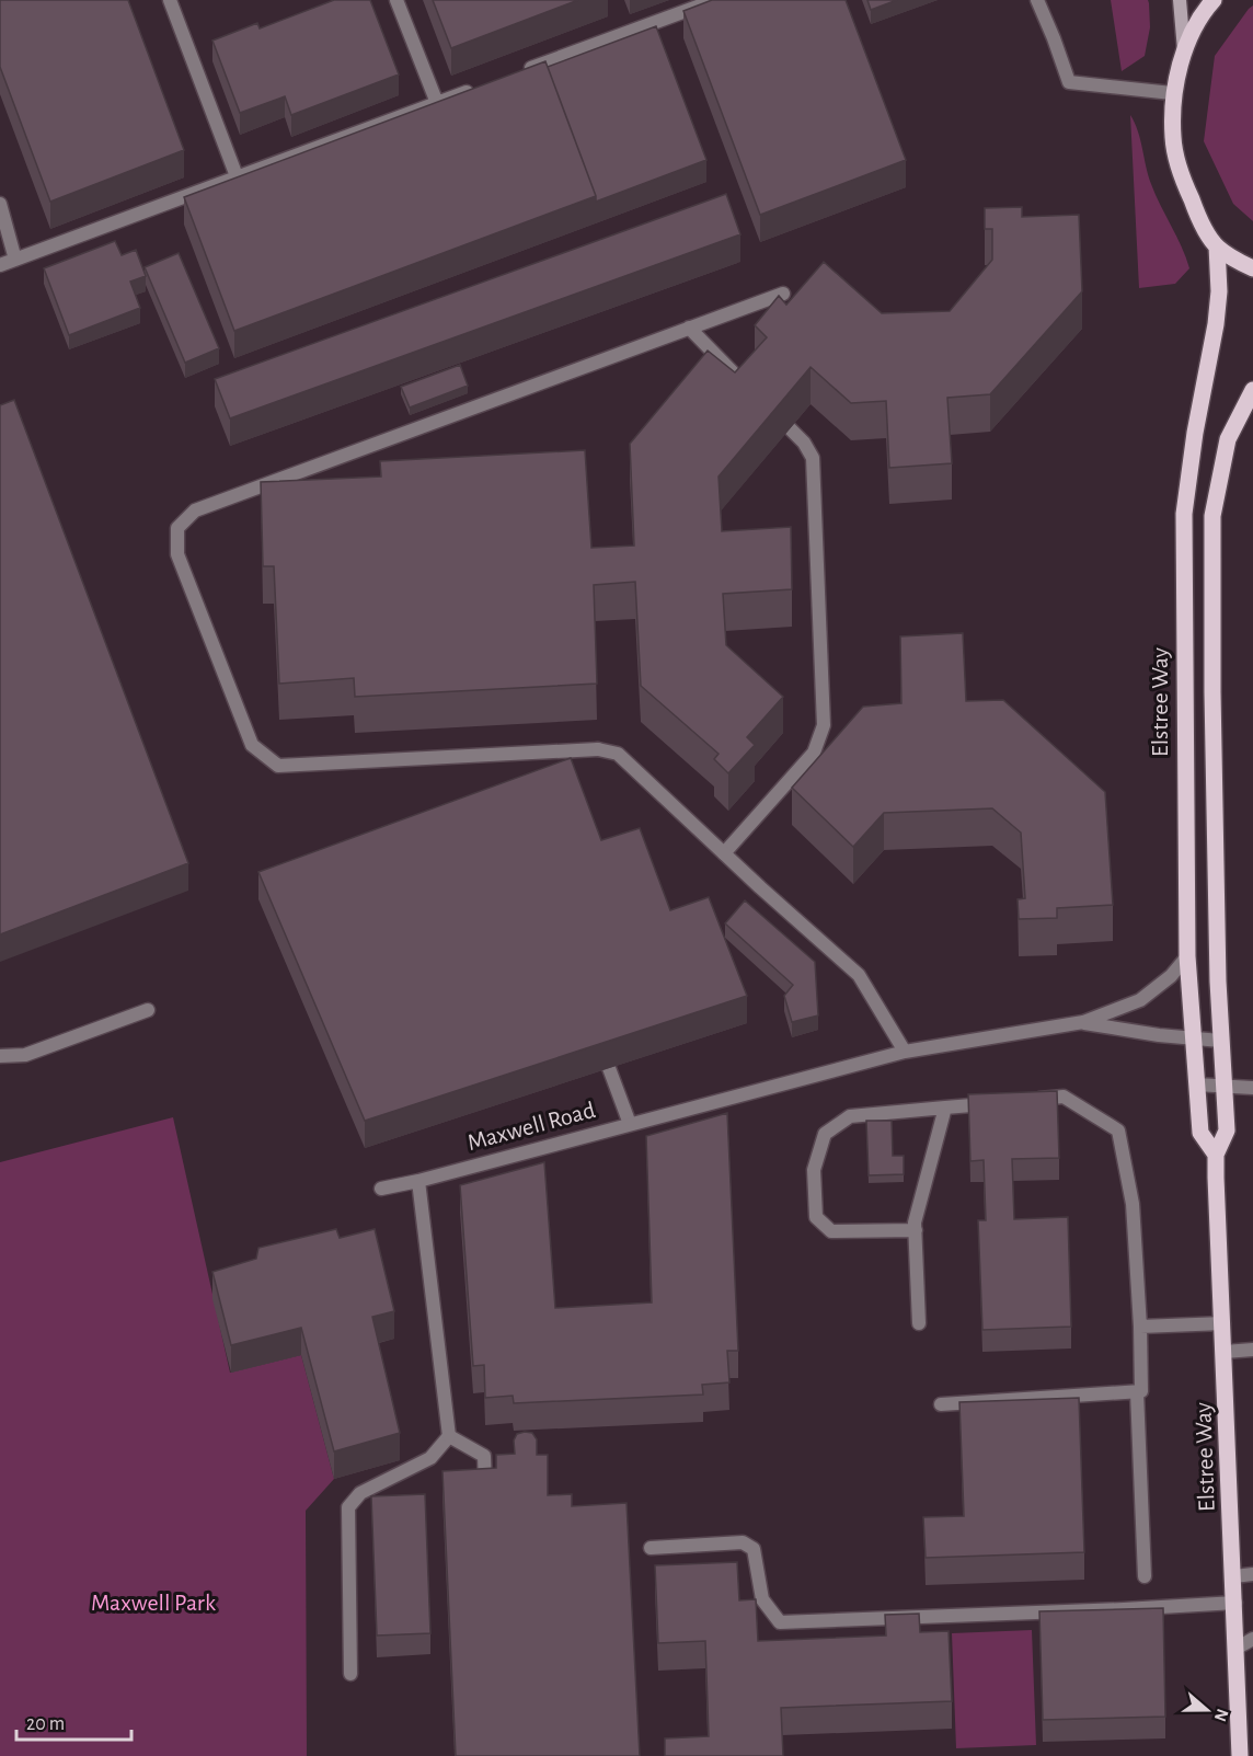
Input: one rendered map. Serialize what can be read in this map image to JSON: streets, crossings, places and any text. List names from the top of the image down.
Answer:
{
  "streets": {
    "main road": ["Elstree Way"],
    "street": ["Maxwell Road"]
  },
  "crossings": [
    ["Elstree Way", "Maxwell Road"]
  ],
  "parks": ["Maxwell Park"],
  "scale_bar": "20 m",
  "north": "right"
}
